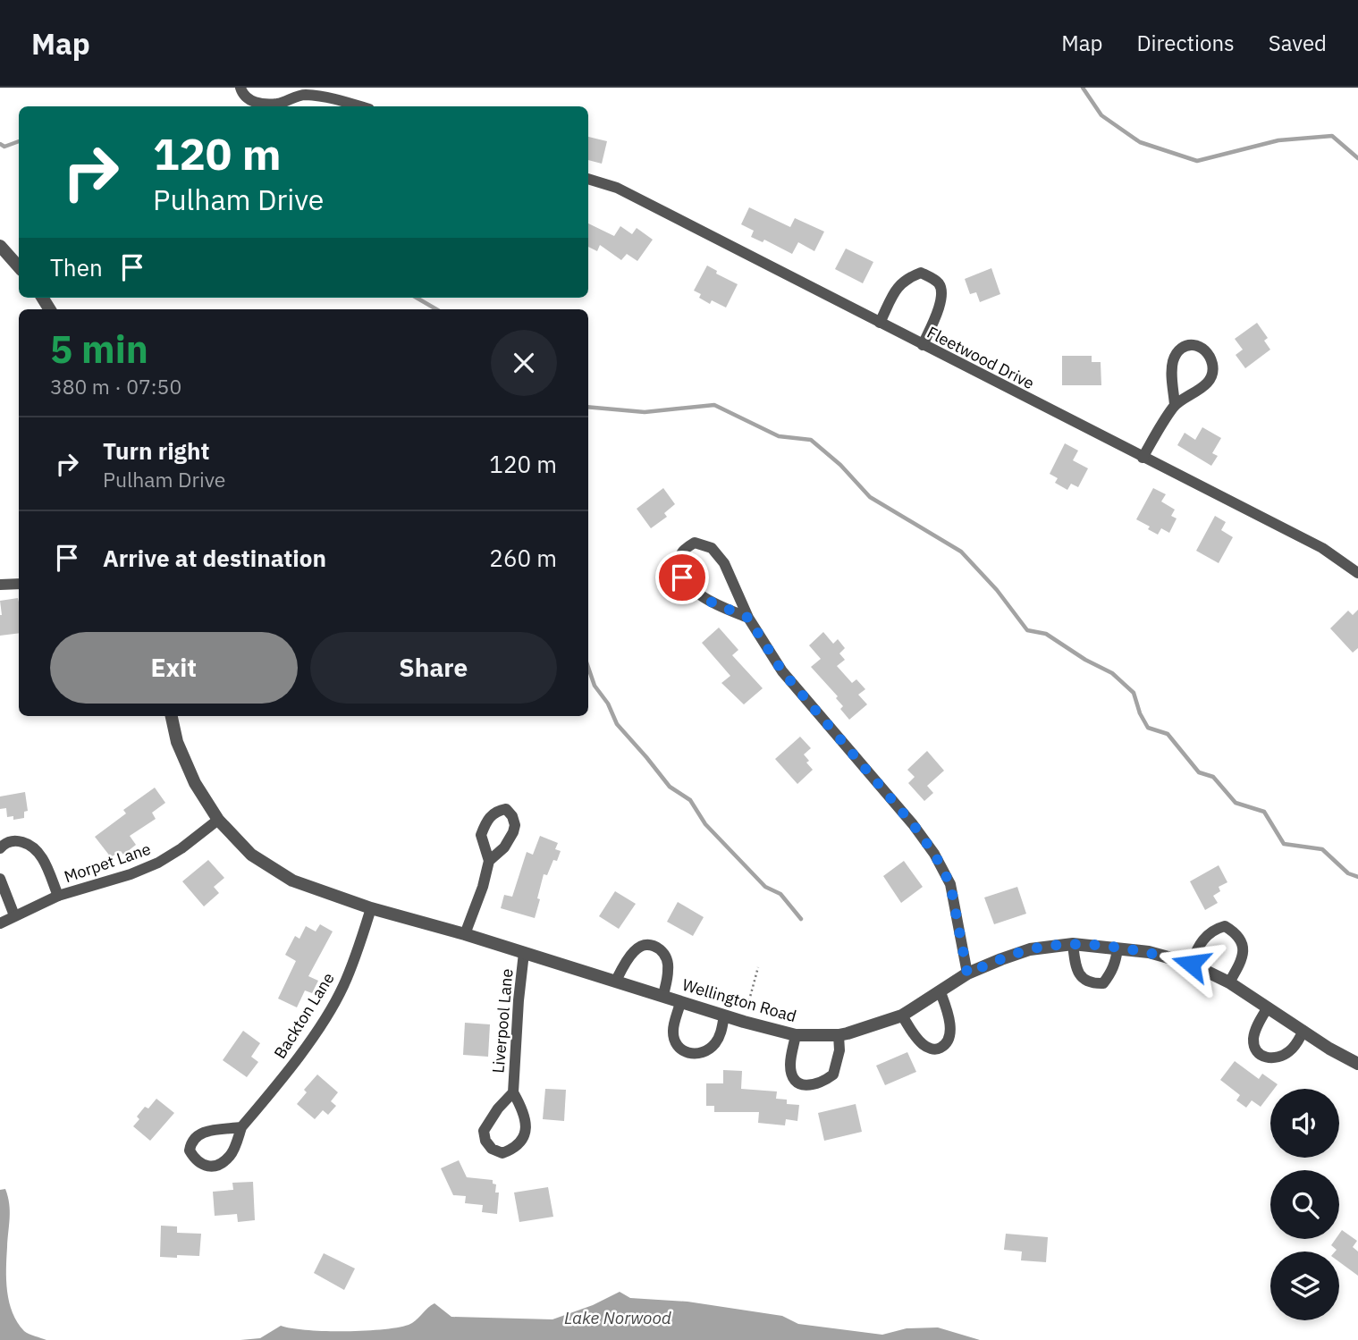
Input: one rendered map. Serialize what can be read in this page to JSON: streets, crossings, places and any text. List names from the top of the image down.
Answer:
{
  "streets": {
    "street": [
      "Fleetwood Drive",
      "Morpet Lane",
      "Wellington Road",
      "Backton Lane",
      "Liverpool Lane"
    ]
  },
  "crossings": [
    ["Morpet Lane", "Wellington Road"],
    ["Wellington Road", "Backton Lane"],
    ["Wellington Road", "Liverpool Lane"]
  ],
  "water": ["Lake Norwood"],
  "page": {
    "header": "Map",
    "nav": ["Map", "Directions", "Saved"],
    "turn": ["120 m", "Pulham Drive"],
    "then": "Then",
    "heading": ["5 min", "380 m · 07:50"],
    "list": [
      {
        "name": "Turn right",
        "note": "Pulham Drive",
        "value": "120 m"
      },
      {
        "name": "Arrive at destination",
        "value": "260 m"
      }
    ],
    "buttons": ["Exit", "Share"]
  }
}
